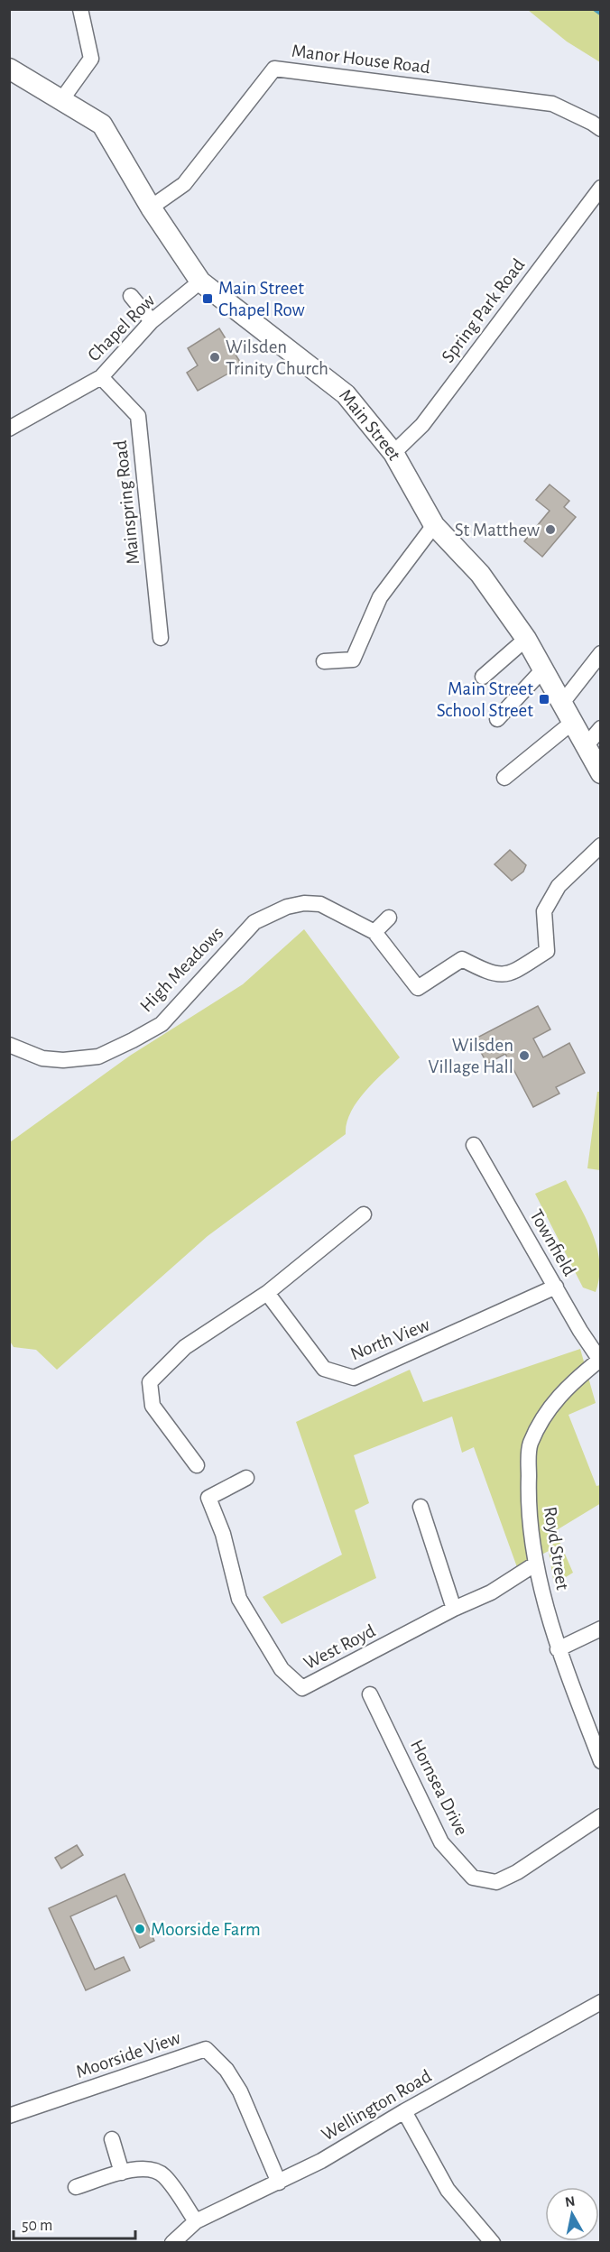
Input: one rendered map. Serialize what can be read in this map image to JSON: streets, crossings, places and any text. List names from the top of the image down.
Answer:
{
  "streets": {
    "street": [
      "Manor House Road",
      "Spring Park Road",
      "Chapel Row",
      "Main Street",
      "Mainspring Road",
      "High Meadows",
      "Townfield",
      "North View",
      "Royd Street",
      "West Royd",
      "Hornsea Drive",
      "Moorside View",
      "Wellington Road"
    ]
  },
  "crossings": [
    ["Manor House Road", "Main Street"],
    ["Spring Park Road", "Main Street"],
    ["Chapel Row", "Main Street"],
    ["Chapel Row", "Mainspring Road"],
    ["Townfield", "North View"],
    ["Townfield", "Royd Street"],
    ["Royd Street", "West Royd"],
    ["Moorside View", "Wellington Road"]
  ],
  "places": {
    "transit": ["Main Street Chapel Row", "Main Street School Street"],
    "other": [
      "Wilsden Trinity Church",
      "St Matthew",
      "Wilsden Village Hall",
      "Moorside Farm"
    ]
  },
  "scale_bar": "50 m",
  "north": "top"
}
